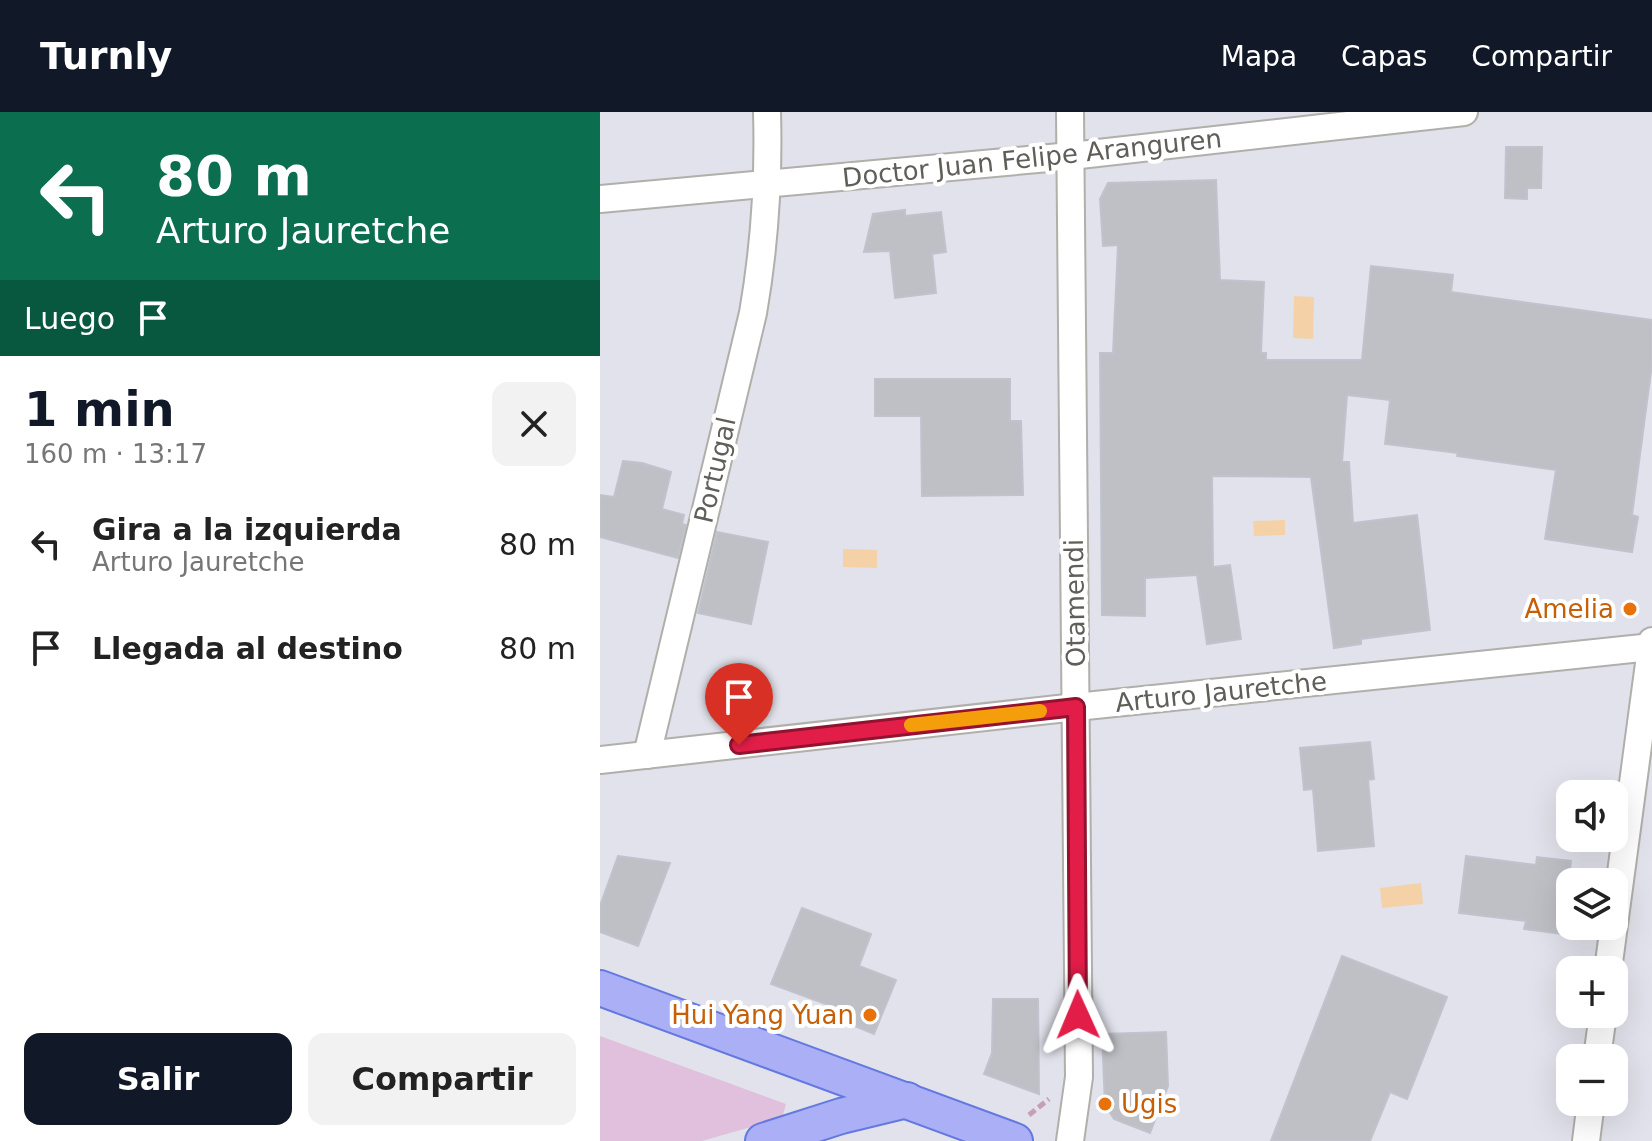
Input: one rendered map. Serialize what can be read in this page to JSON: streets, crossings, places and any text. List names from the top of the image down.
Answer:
{
  "streets": {
    "street": [
      "Doctor Juan Felipe Aranguren",
      "Portugal",
      "Otamendi",
      "Arturo Jauretche"
    ]
  },
  "crossings": [
    ["Doctor Juan Felipe Aranguren", "Portugal"],
    ["Doctor Juan Felipe Aranguren", "Otamendi"],
    ["Portugal", "Arturo Jauretche"],
    ["Otamendi", "Arturo Jauretche"]
  ],
  "places": ["Amelia", "Hui Yang Yuan", "Ugis"],
  "page": {
    "header": "Turnly",
    "nav": ["Mapa", "Capas", "Compartir"],
    "turn": ["80 m", "Arturo Jauretche"],
    "then": "Luego",
    "heading": ["1 min", "160 m · 13:17"],
    "list": [
      {
        "name": "Gira a la izquierda",
        "note": "Arturo Jauretche",
        "value": "80 m"
      },
      {
        "name": "Llegada al destino",
        "value": "80 m"
      }
    ],
    "map_buttons": ["+", "−"],
    "buttons": ["Salir", "Compartir"]
  }
}
